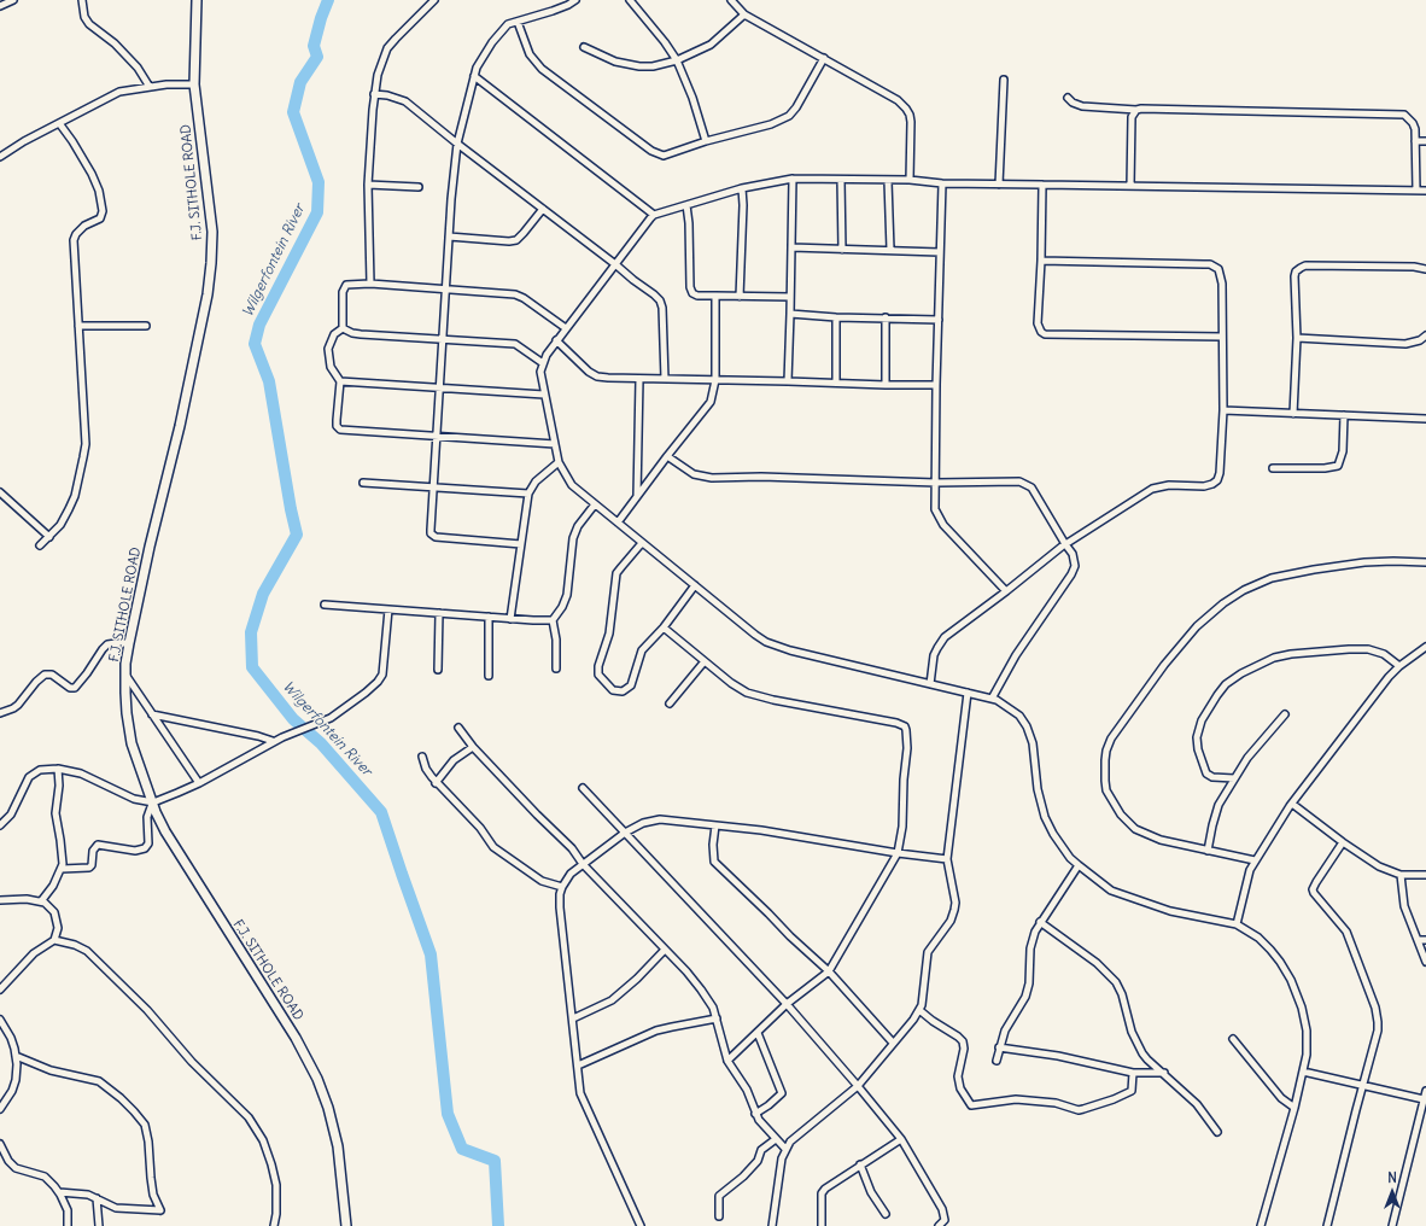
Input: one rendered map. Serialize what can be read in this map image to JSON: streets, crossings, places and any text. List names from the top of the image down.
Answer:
{
  "streets": {
    "street": ["F.J. SITHOLE ROAD"]
  },
  "water": ["Wilgerfontein River"],
  "north": "top"
}
